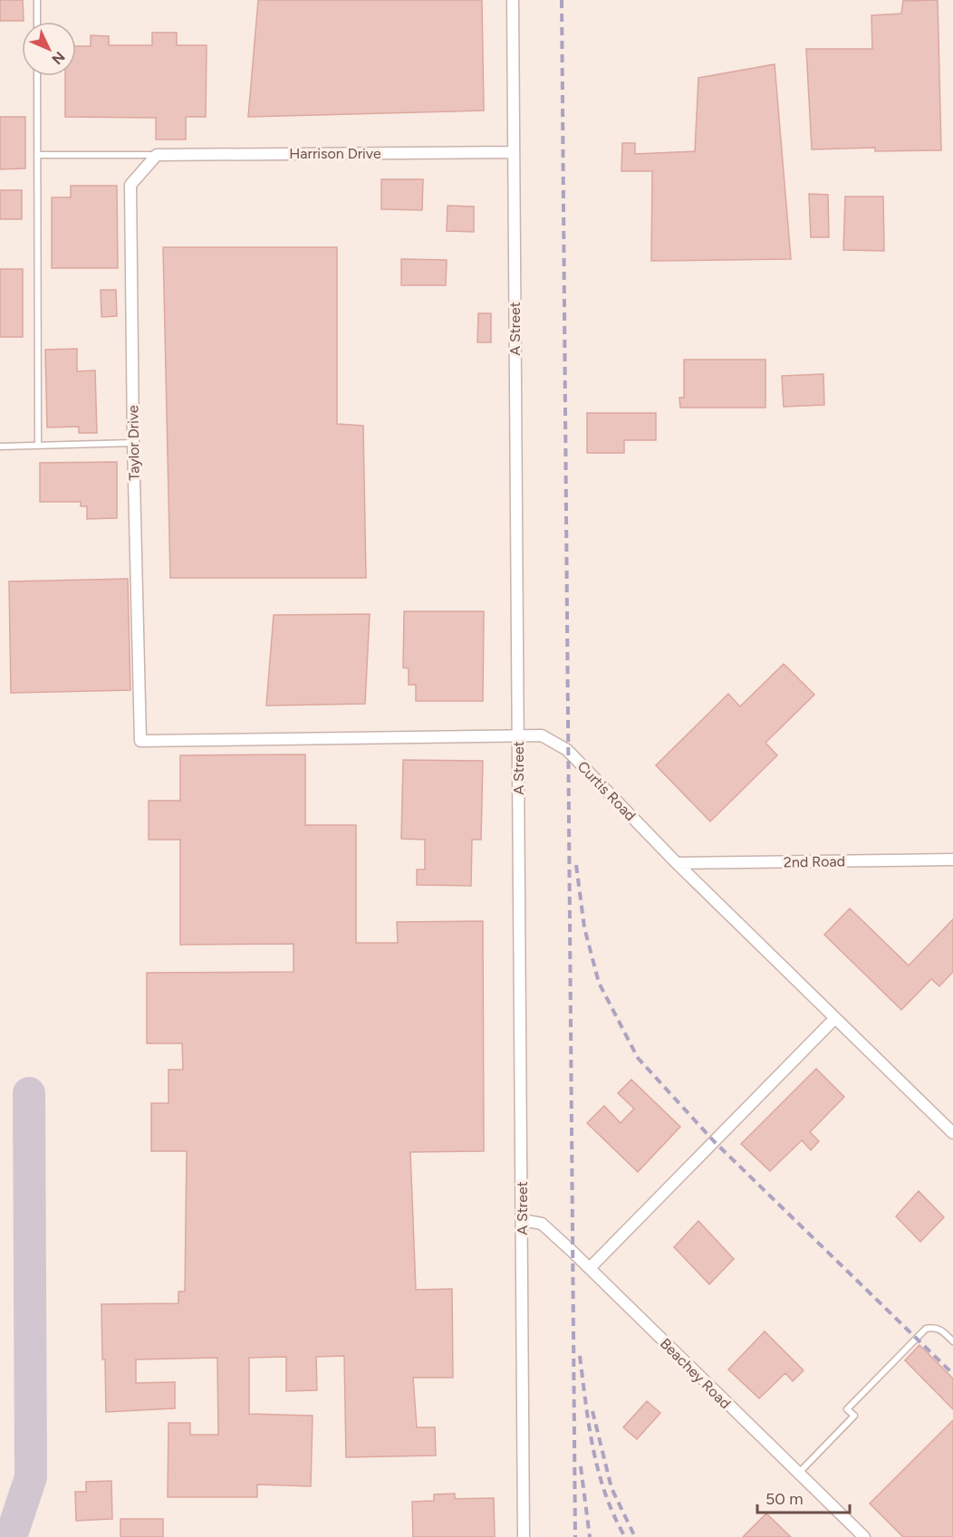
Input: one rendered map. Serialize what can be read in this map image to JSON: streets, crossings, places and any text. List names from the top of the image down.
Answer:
{
  "streets": {
    "street": [
      "Harrison Drive",
      "A Street",
      "Taylor Drive",
      "Curtis Road",
      "2nd Road",
      "Beachey Road"
    ]
  },
  "crossings": [
    ["Harrison Drive", "A Street"],
    ["Harrison Drive", "Taylor Drive"],
    ["A Street", "Curtis Road"],
    ["A Street", "Beachey Road"],
    ["Taylor Drive", "Curtis Road"],
    ["Curtis Road", "2nd Road"]
  ],
  "scale_bar": "50 m",
  "north": "bottom right"
}
